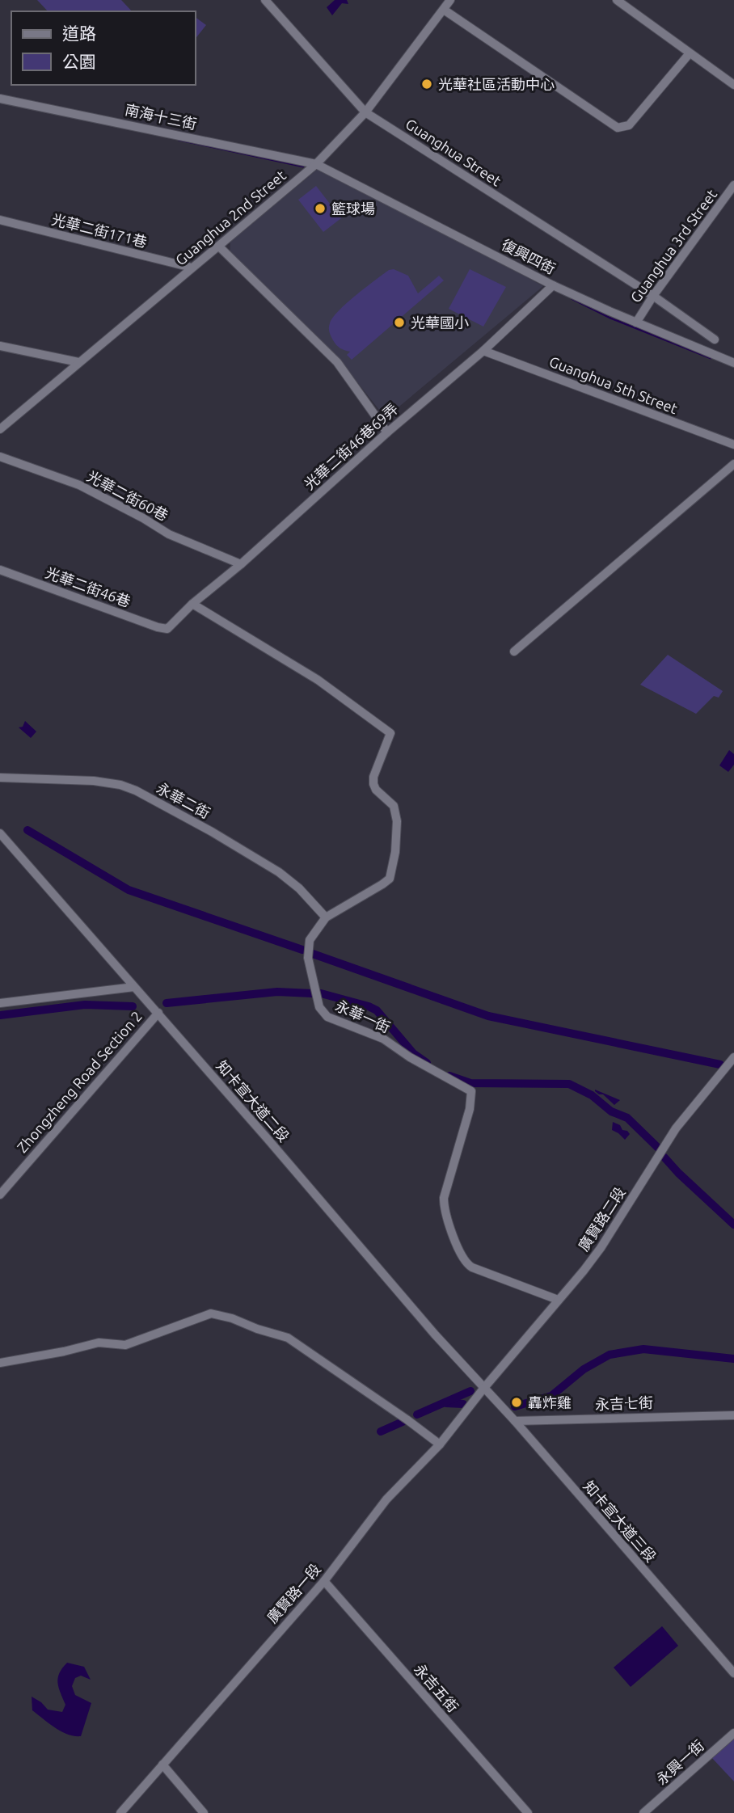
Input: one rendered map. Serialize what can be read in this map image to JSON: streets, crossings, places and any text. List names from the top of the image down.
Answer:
{
  "streets": {
    "street": [
      "南海十三街",
      "Guanghua Street",
      "Guanghua 2nd Street",
      "光華二街171巷",
      "Guanghua 3rd Street",
      "復興四街",
      "Guanghua 5th Street",
      "光華二街46巷69弄",
      "光華二街60巷",
      "光華二街46巷",
      "永華二街",
      "永華一街",
      "Zhongzheng Road Section 2",
      "知卡宣大道二段",
      "廣賢路二段",
      "永吉七街",
      "知卡宣大道三段",
      "廣賢路一段",
      "永吉五街",
      "永興一街"
    ]
  },
  "crossings": [
    ["南海十三街", "Guanghua 2nd Street"],
    ["南海十三街", "復興四街"],
    ["Guanghua Street", "Guanghua 2nd Street"],
    ["Guanghua Street", "Guanghua 3rd Street"],
    ["Guanghua 2nd Street", "光華二街171巷"],
    ["Guanghua 2nd Street", "復興四街"],
    ["Guanghua 3rd Street", "復興四街"],
    ["復興四街", "光華二街46巷69弄"],
    ["Guanghua 5th Street", "光華二街46巷69弄"],
    ["光華二街46巷69弄", "光華二街60巷"],
    ["光華二街46巷69弄", "光華二街46巷"],
    ["光華二街46巷69弄", "永華一街"],
    ["永華二街", "永華一街"],
    ["永華一街", "廣賢路二段"],
    ["Zhongzheng Road Section 2", "知卡宣大道二段"],
    ["知卡宣大道二段", "廣賢路二段"],
    ["知卡宣大道二段", "知卡宣大道三段"],
    ["知卡宣大道二段", "廣賢路一段"],
    ["廣賢路二段", "知卡宣大道三段"],
    ["廣賢路二段", "廣賢路一段"],
    ["永吉七街", "知卡宣大道三段"],
    ["知卡宣大道三段", "廣賢路一段"],
    ["廣賢路一段", "永吉五街"]
  ],
  "places": [
    "光華社區活動中心",
    "籃球場",
    "光華國小",
    "轟炸雞"
  ],
  "legend": ["道路", "公園"]
}
